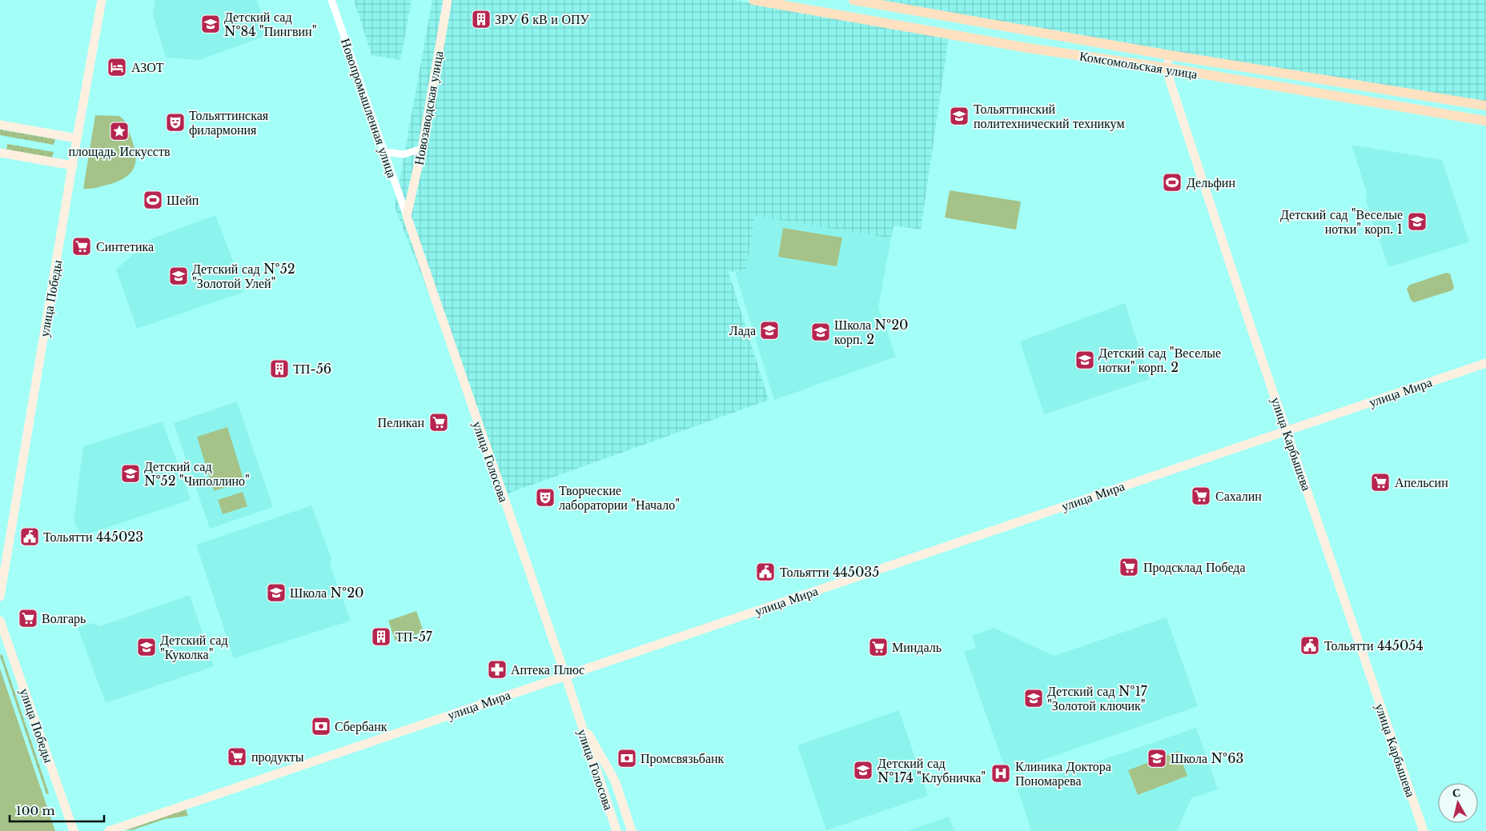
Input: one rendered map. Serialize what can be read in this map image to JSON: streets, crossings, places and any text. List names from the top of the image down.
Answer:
{
  "streets": {
    "main road": [
      "Комсомольская улица",
      "Новозаводская улица",
      "улица Победы",
      "улица Мира",
      "улица Карбышева",
      "улица Голосова"
    ],
    "street": ["Новопромышленная улица"]
  },
  "crossings": [
    ["Комсомольская улица", "улица Карбышева"],
    ["Новопромышленная улица", "Новозаводская улица"],
    ["Новопромышленная улица", "улица Голосова"],
    ["Новозаводская улица", "улица Голосова"],
    ["улица Мира", "улица Карбышева"],
    ["улица Мира", "улица Голосова"]
  ],
  "places": {
    "building": ["ЗРУ 6 кВ и ОПУ", "ТП-56", "ТП-57"],
    "school or university": [
      "Детский сад №84 \"Пингвин\"",
      "Тольяттинский политехнический техникум",
      "Детский сад \"Веселые нотки\" корп. 1",
      "Детский сад №52 \"Золотой Улей\"",
      "Лада",
      "Школа №20 корп. 2",
      "Детский сад \"Веселые нотки\" корп. 2",
      "Детский сад №52 \"Чиполлино\"",
      "Школа №20",
      "Детский сад \"Куколка\"",
      "Детский сад №17 \"Золотой ключик\"",
      "Школа №63",
      "Детский сад №174 \"Клубничка\""
    ],
    "hotel": ["АЗОТ"],
    "theatre": ["Тольяттинская филармония", "Творческие лаборатории \"Начало\""],
    "place": ["площадь Искусств"],
    "sports": ["Дельфин", "Шейп"],
    "supermarket": [
      "Синтетика",
      "Пеликан",
      "Апельсин",
      "Сахалин",
      "Продсклад Победа",
      "Волгарь",
      "Миндаль",
      "продукты"
    ],
    "public building": ["Тольятти 445023", "Тольятти 445035", "Тольятти 445054"],
    "pharmacy": ["Аптека Плюс"],
    "bank": ["Сбербанк", "Промсвязьбанк"],
    "hospital": ["Клиника Доктора Пономарева"]
  },
  "scale_bar": "100 m",
  "north": "top"
}
